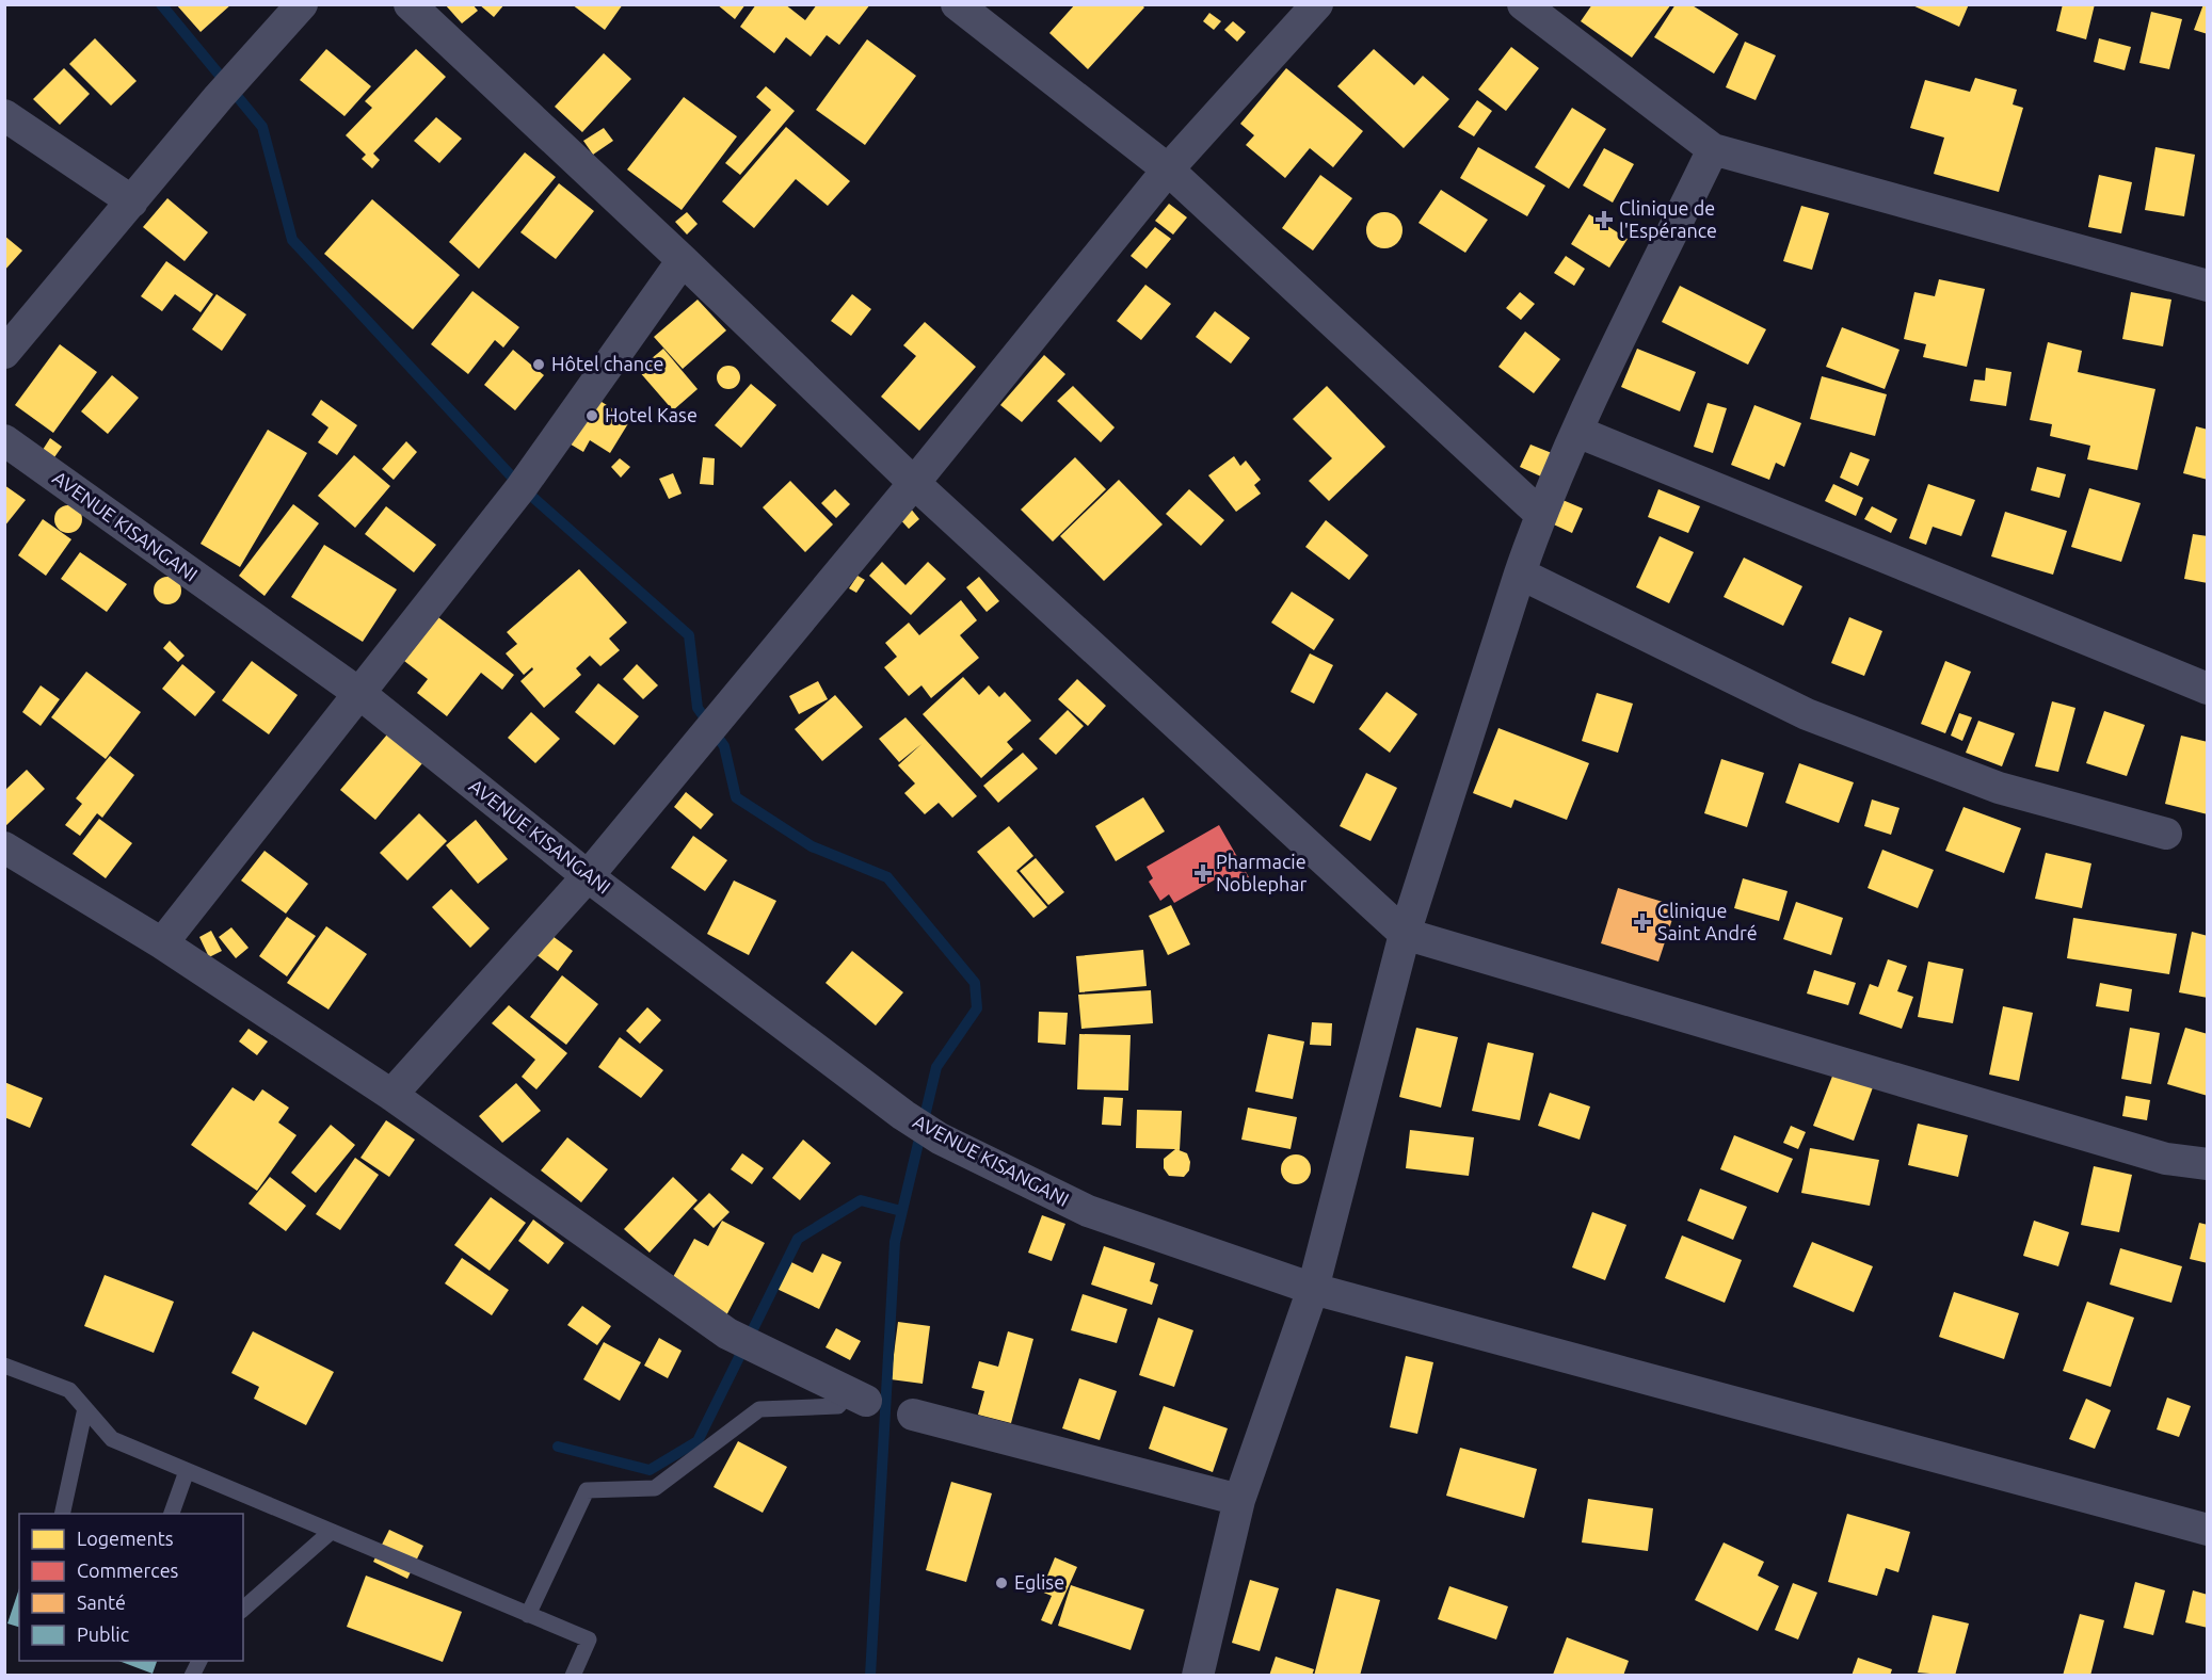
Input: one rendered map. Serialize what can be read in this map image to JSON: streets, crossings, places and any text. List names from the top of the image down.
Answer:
{
  "streets": {
    "street": ["AVENUE KISANGANI"]
  },
  "places": {
    "health": ["Clinique de l'Espérance", "Pharmacie Noblephar", "Clinique Saint André"],
    "other": ["Hôtel chance", "Hotel Kase", "Eglise"]
  },
  "legend": [
    "Logements",
    "Commerces",
    "Santé",
    "Public"
  ]
}
